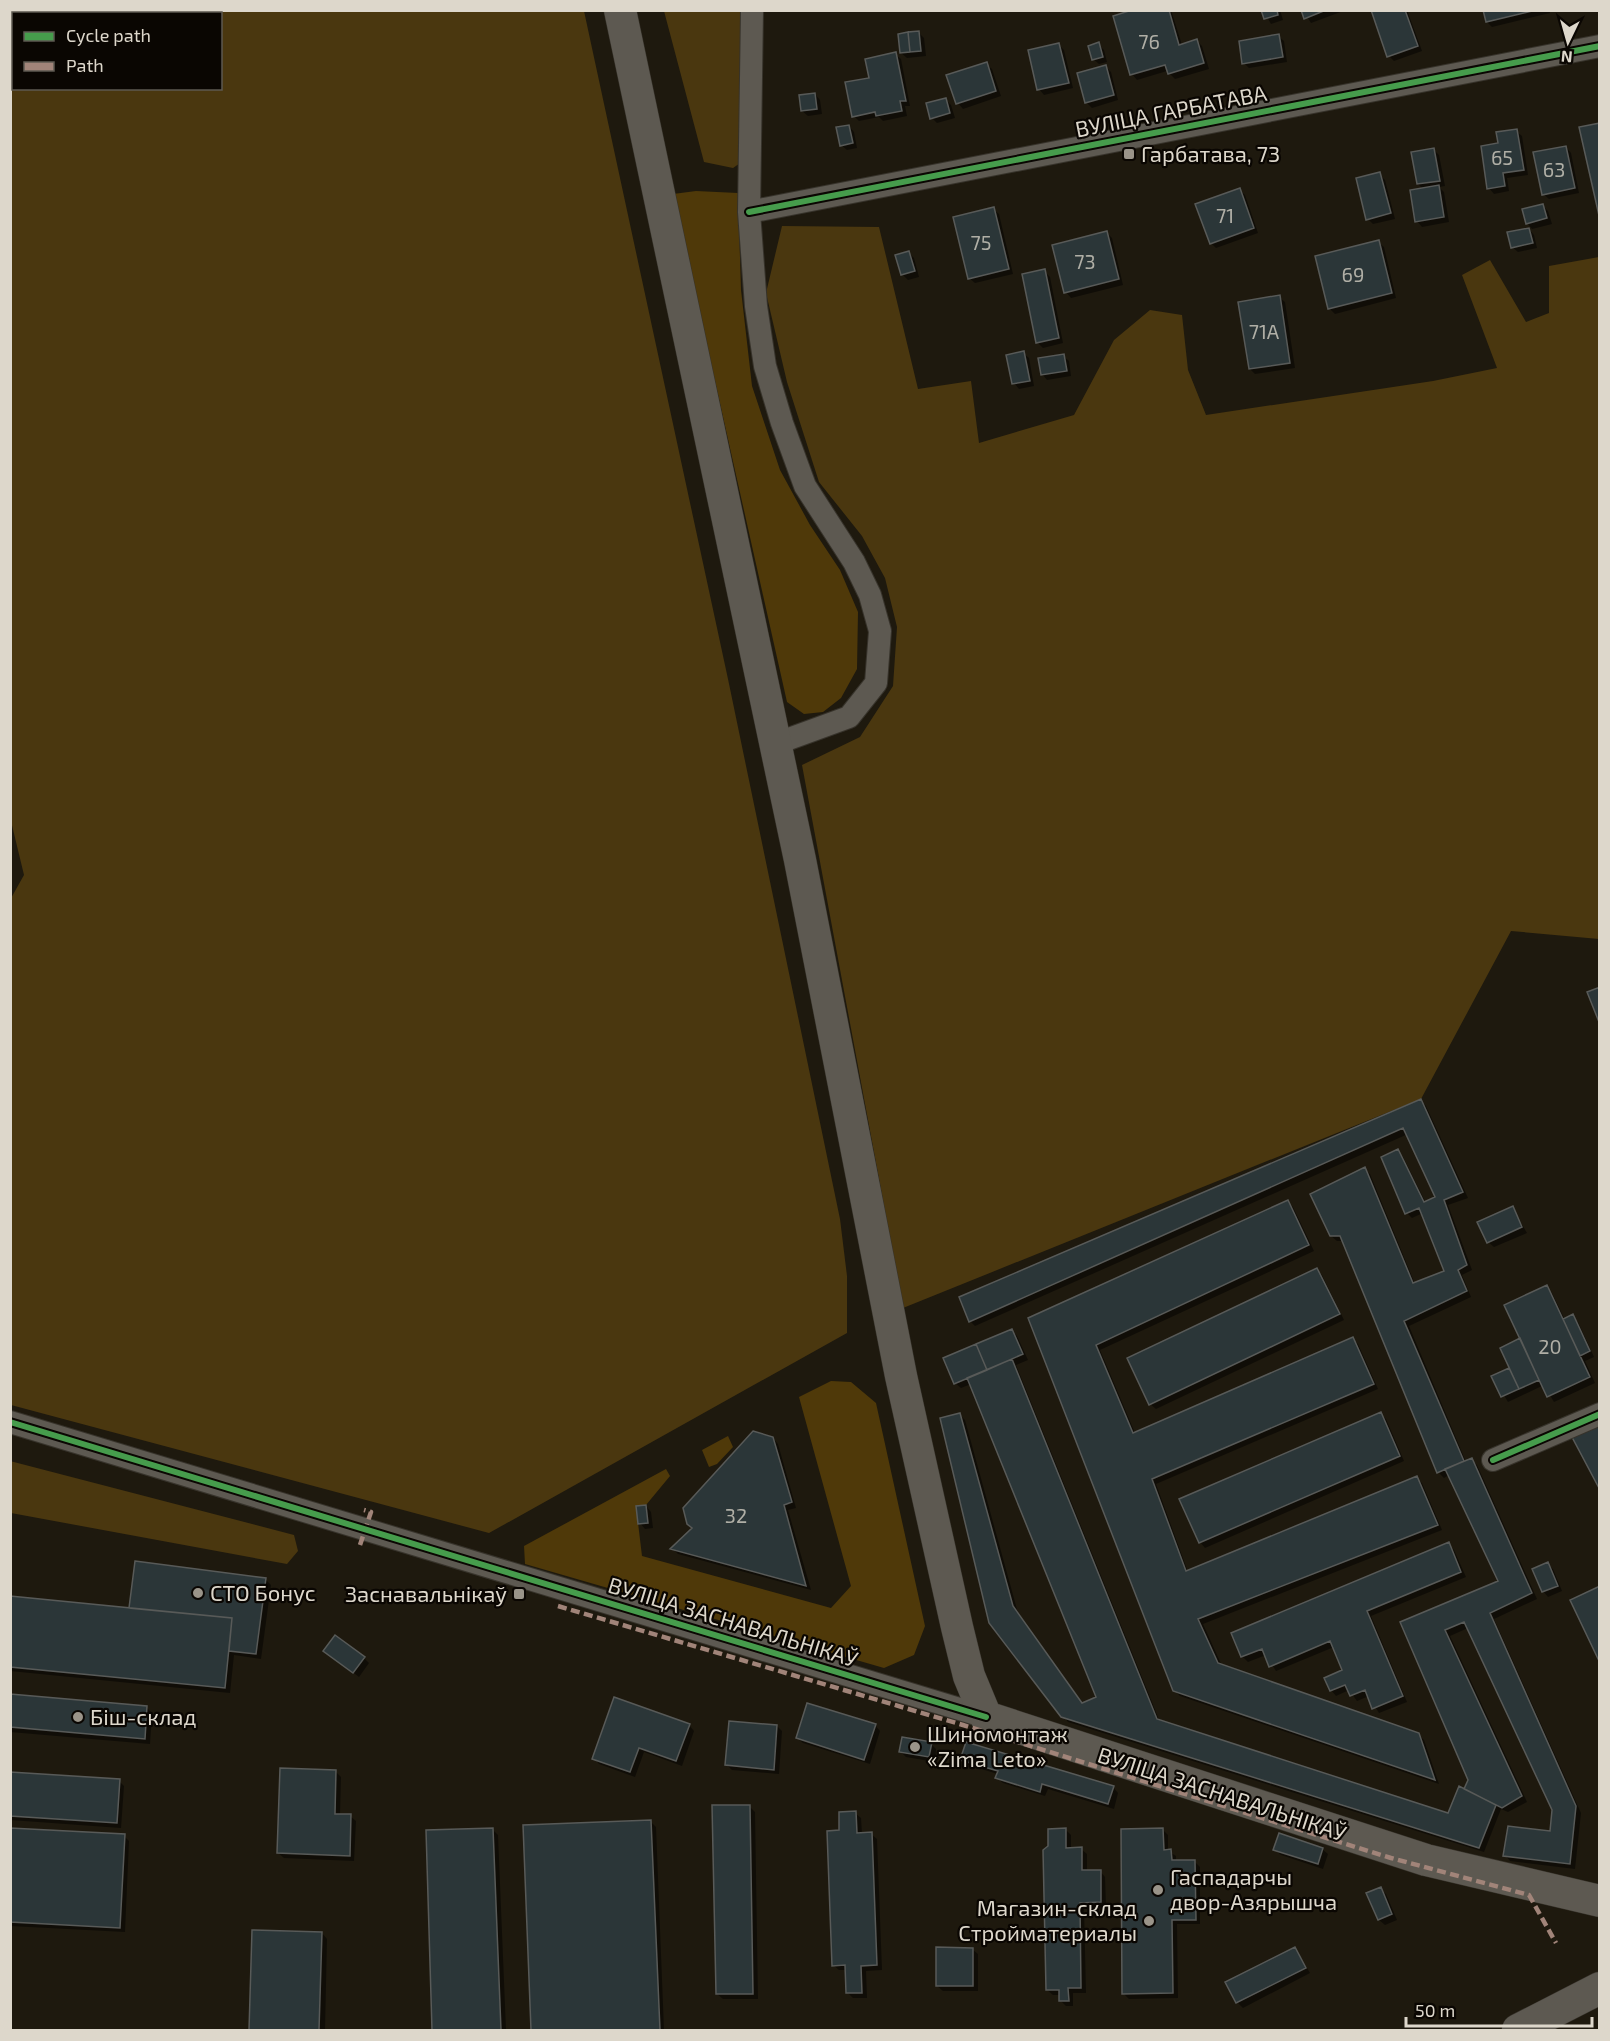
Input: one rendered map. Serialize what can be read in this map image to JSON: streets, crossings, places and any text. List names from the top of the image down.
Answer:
{
  "streets": {
    "main road": ["ВУЛІЦА ЗАСНАВАЛЬНІКАЎ"],
    "street": ["ВУЛІЦА ГАРБАТАВА"]
  },
  "places": {
    "transit": ["Гарбатава, 73", "Заснавальнікаў"],
    "other": [
      "СТО Бонус",
      "Біш-склад",
      "Шиномонтаж «Zima Leto»",
      "Гаспадарчы двор-Азярышча",
      "Магазин-склад Стройматериалы"
    ]
  },
  "house_numbers": [
    "76",
    "65",
    "63",
    "71",
    "75",
    "73",
    "69",
    "71А",
    "20",
    "32"
  ],
  "legend": ["Cycle path", "Path"],
  "scale_bar": "50 m",
  "north": "bottom"
}
